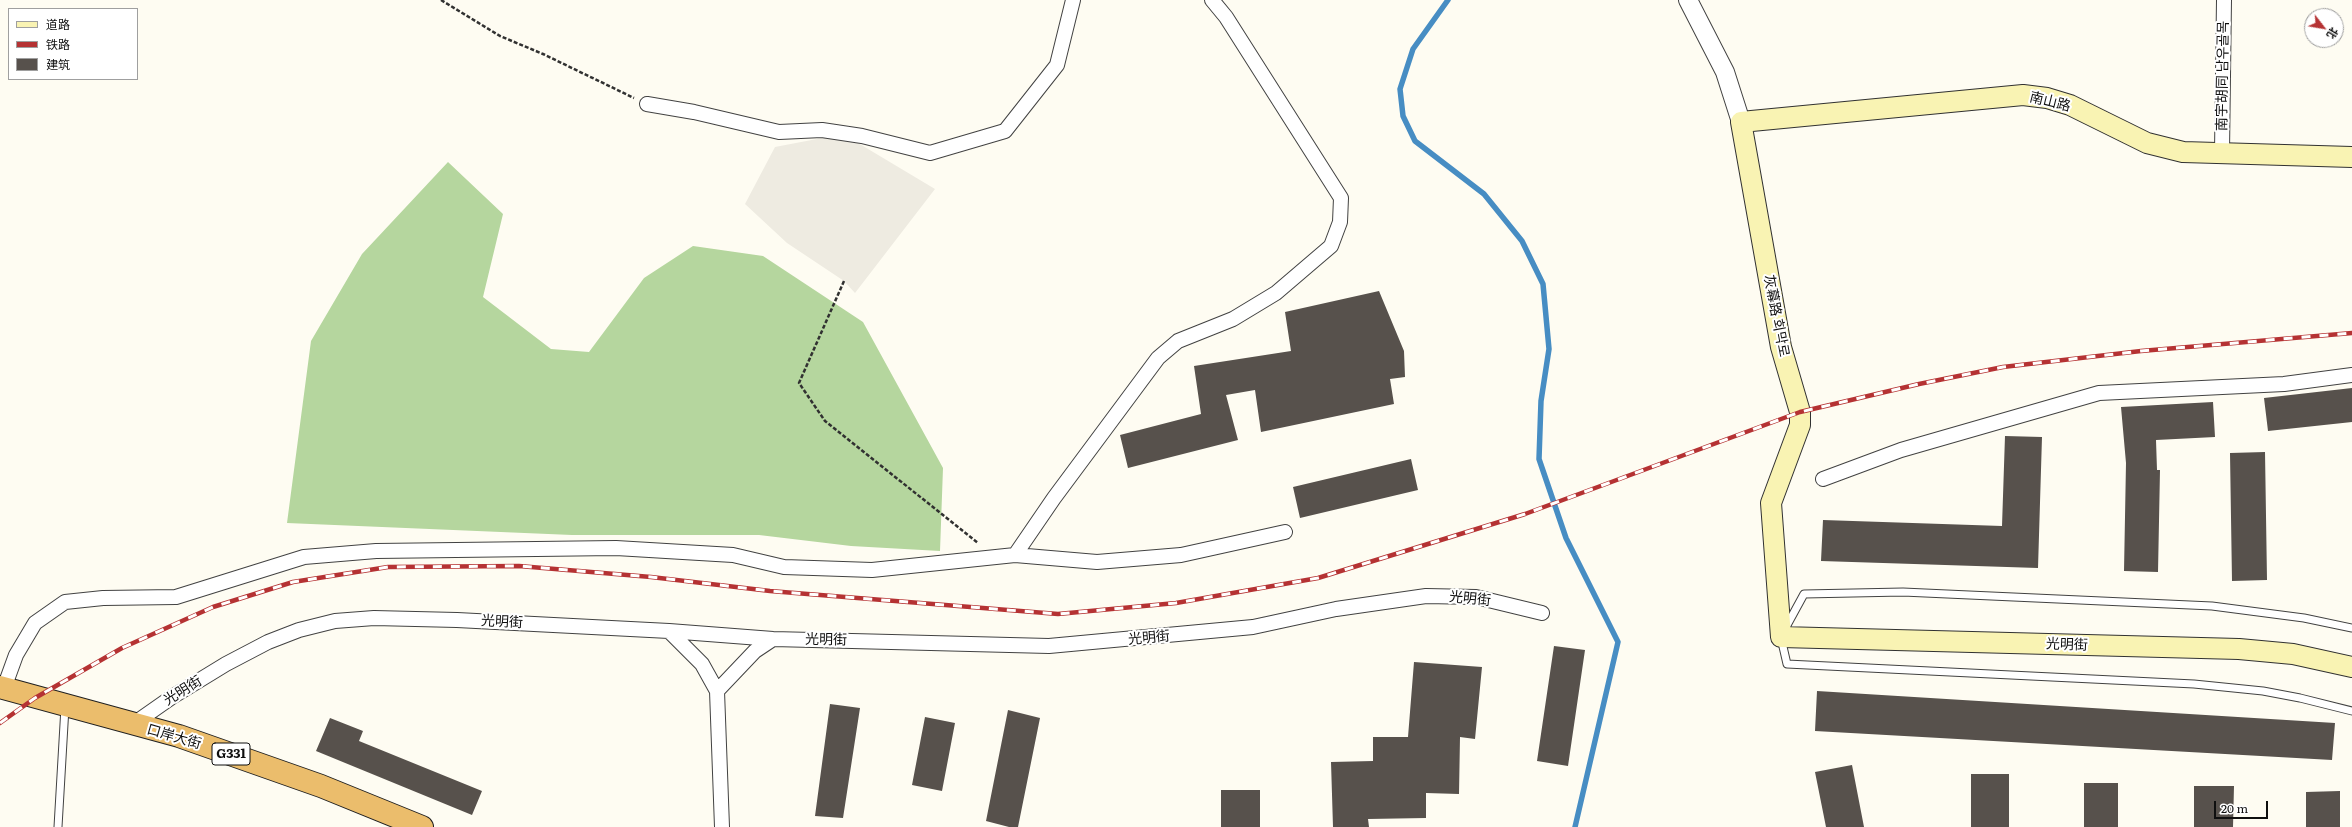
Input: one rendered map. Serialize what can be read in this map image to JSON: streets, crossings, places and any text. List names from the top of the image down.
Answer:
{
  "streets": {
    "highway": ["口岸大街", "G331"],
    "main road": ["南山路", "灰幕路 회막로", "光明街"],
    "street": ["南宇胡同 남우골목"]
  },
  "crossings": [
    ["南宇胡同 남우골목", "南山路"],
    ["南山路", "灰幕路 회막로"],
    ["灰幕路 회막로", "光明街"],
    ["光明街", "口岸大街"]
  ],
  "legend": ["道路", "铁路", "建筑"],
  "scale_bar": "20 m",
  "north": "bottom right"
}
